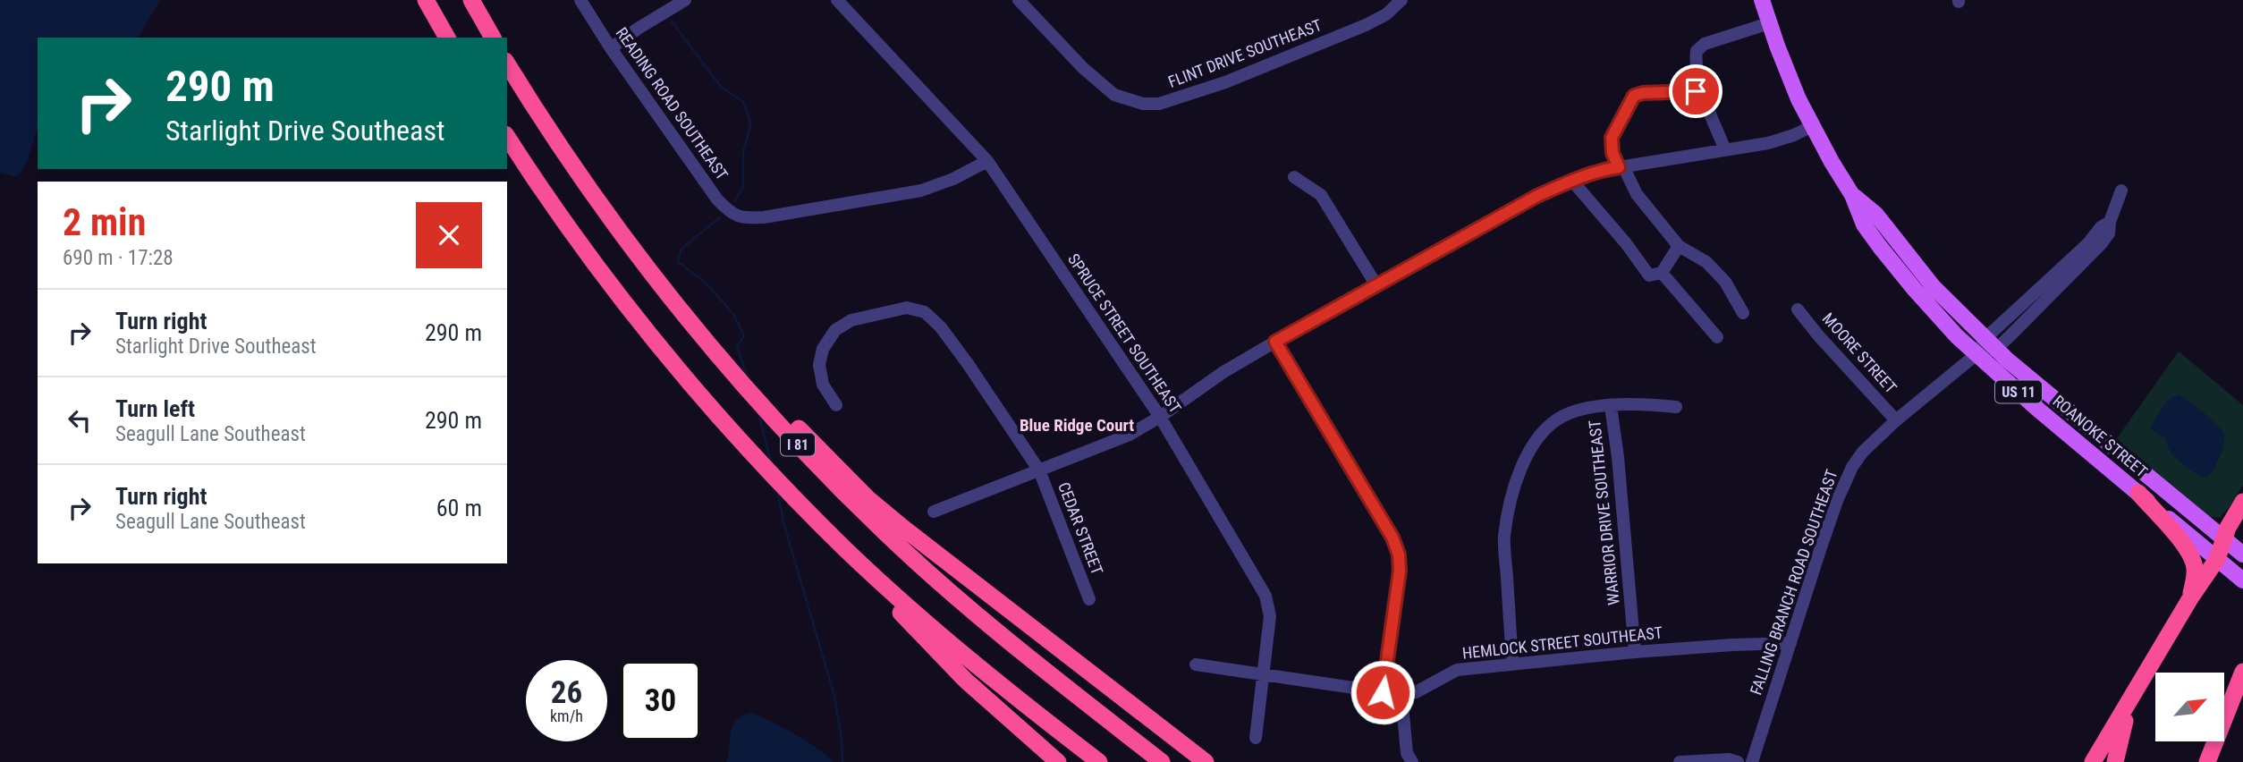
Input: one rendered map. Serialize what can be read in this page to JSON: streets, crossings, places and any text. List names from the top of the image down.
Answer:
{
  "streets": {
    "highway": ["I 81"],
    "main road": ["US 11", "ROANOKE STREET"],
    "street": [
      "FLINT DRIVE SOUTHEAST",
      "READING ROAD SOUTHEAST",
      "SPRUCE STREET SOUTHEAST",
      "MOORE STREET",
      "WARRIOR DRIVE SOUTHEAST",
      "CEDAR STREET",
      "FALLING BRANCH ROAD SOUTHEAST",
      "HEMLOCK STREET SOUTHEAST"
    ]
  },
  "crossings": [
    ["READING ROAD SOUTHEAST", "SPRUCE STREET SOUTHEAST"],
    ["SPRUCE STREET SOUTHEAST", "HEMLOCK STREET SOUTHEAST"],
    ["MOORE STREET", "FALLING BRANCH ROAD SOUTHEAST"],
    ["ROANOKE STREET", "FALLING BRANCH ROAD SOUTHEAST"],
    ["WARRIOR DRIVE SOUTHEAST", "HEMLOCK STREET SOUTHEAST"],
    ["FALLING BRANCH ROAD SOUTHEAST", "HEMLOCK STREET SOUTHEAST"]
  ],
  "districts": ["Blue Ridge Court"],
  "north": "top right",
  "page": {
    "turn": ["290 m", "Starlight Drive Southeast"],
    "heading": ["2 min", "690 m · 17:28"],
    "list": [
      {
        "name": "Turn right",
        "note": "Starlight Drive Southeast",
        "value": "290 m"
      },
      {
        "name": "Turn left",
        "note": "Seagull Lane Southeast",
        "value": "290 m"
      },
      {
        "name": "Turn right",
        "note": "Seagull Lane Southeast",
        "value": "60 m"
      }
    ],
    "speed": "26 km/h",
    "limit": "30"
  }
}
